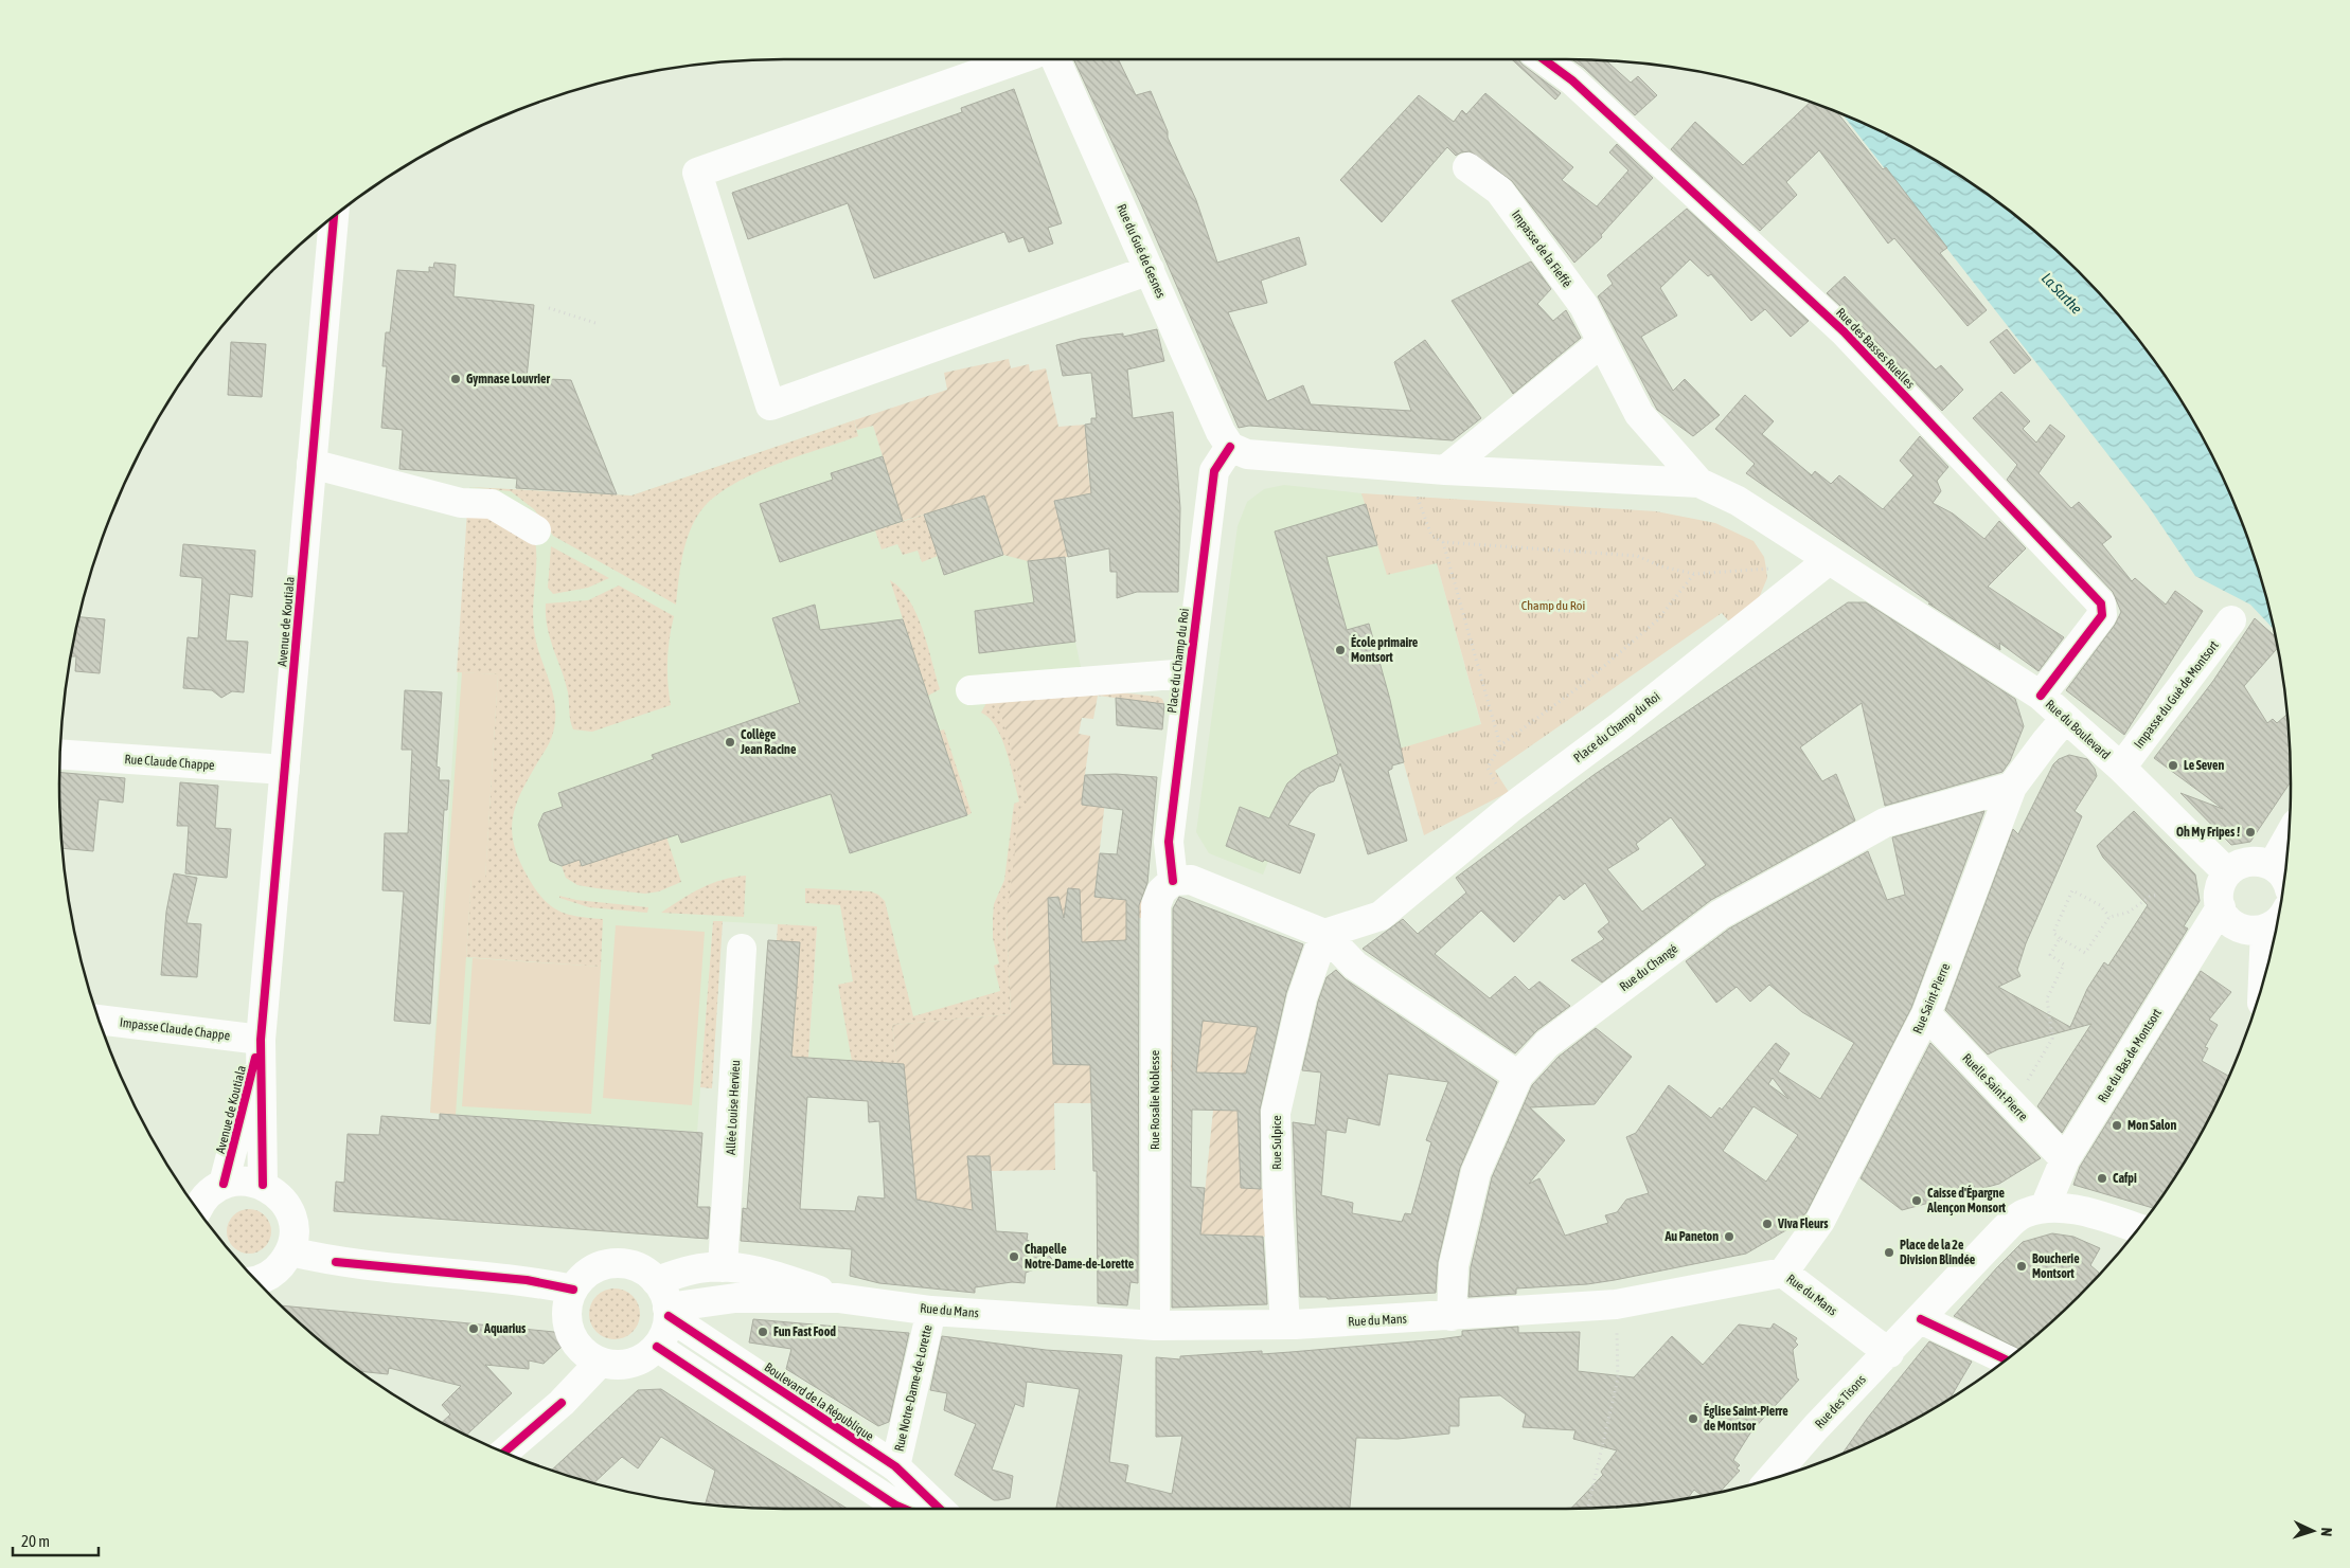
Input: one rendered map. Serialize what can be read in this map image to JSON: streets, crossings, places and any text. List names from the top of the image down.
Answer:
{
  "streets": {
    "street": [
      "Impasse de la Fieffé",
      "Rue du Gué de Gesnes",
      "Rue des Basses Ruelles",
      "Avenue de Koutiala",
      "Place du Champ du Roi",
      "Impasse du Gué de Montsort",
      "Rue du Boulevard",
      "Rue Claude Chappe",
      "Rue du Changé",
      "Rue Saint-Pierre",
      "Impasse Claude Chappe",
      "Rue du Bas de Montsort",
      "Ruelle Saint-Pierre",
      "Rue Rosalie Noblesse",
      "Allée Louise Hervieu",
      "Rue Sulpice",
      "Rue du Mans",
      "Rue Notre-Dame-de-Lorette",
      "Boulevard de la République",
      "Rue des Tisons"
    ]
  },
  "crossings": [
    ["Rue du Gué de Gesnes", "Place du Champ du Roi"],
    ["Rue des Basses Ruelles", "Rue du Boulevard"],
    ["Avenue de Koutiala", "Rue Claude Chappe"],
    ["Avenue de Koutiala", "Impasse Claude Chappe"],
    ["Place du Champ du Roi", "Rue du Boulevard"],
    ["Place du Champ du Roi", "Rue Rosalie Noblesse"],
    ["Place du Champ du Roi", "Rue Sulpice"],
    ["Impasse du Gué de Montsort", "Rue du Boulevard"],
    ["Rue du Boulevard", "Rue Saint-Pierre"],
    ["Rue du Changé", "Rue Saint-Pierre"],
    ["Rue du Changé", "Rue du Mans"],
    ["Rue Saint-Pierre", "Ruelle Saint-Pierre"],
    ["Rue Saint-Pierre", "Rue du Mans"],
    ["Rue du Bas de Montsort", "Ruelle Saint-Pierre"],
    ["Rue Rosalie Noblesse", "Rue du Mans"],
    ["Allée Louise Hervieu", "Rue du Mans"],
    ["Rue Sulpice", "Rue du Mans"],
    ["Rue du Mans", "Rue Notre-Dame-de-Lorette"],
    ["Rue du Mans", "Boulevard de la République"],
    ["Rue du Mans", "Rue des Tisons"],
    ["Rue Notre-Dame-de-Lorette", "Boulevard de la République"]
  ],
  "water": ["La Sarthe"],
  "parks": ["Champ du Roi"],
  "places": [
    "Gymnase Louvrier",
    "École primaire Montsort",
    "Collège Jean Racine",
    "Le Seven",
    "Oh My Fripes !",
    "Mon Salon",
    "Cafpi",
    "Caisse d'Épargne Alençon Monsort",
    "Viva Fleurs",
    "Au Paneton",
    "Place de la 2e Division Blindée",
    "Chapelle Notre-Dame-de-Lorette",
    "Boucherie Montsort",
    "Aquarius",
    "Fun Fast Food",
    "Église Saint-Pierre de Montsor"
  ],
  "scale_bar": "20 m",
  "north": "right"
}
